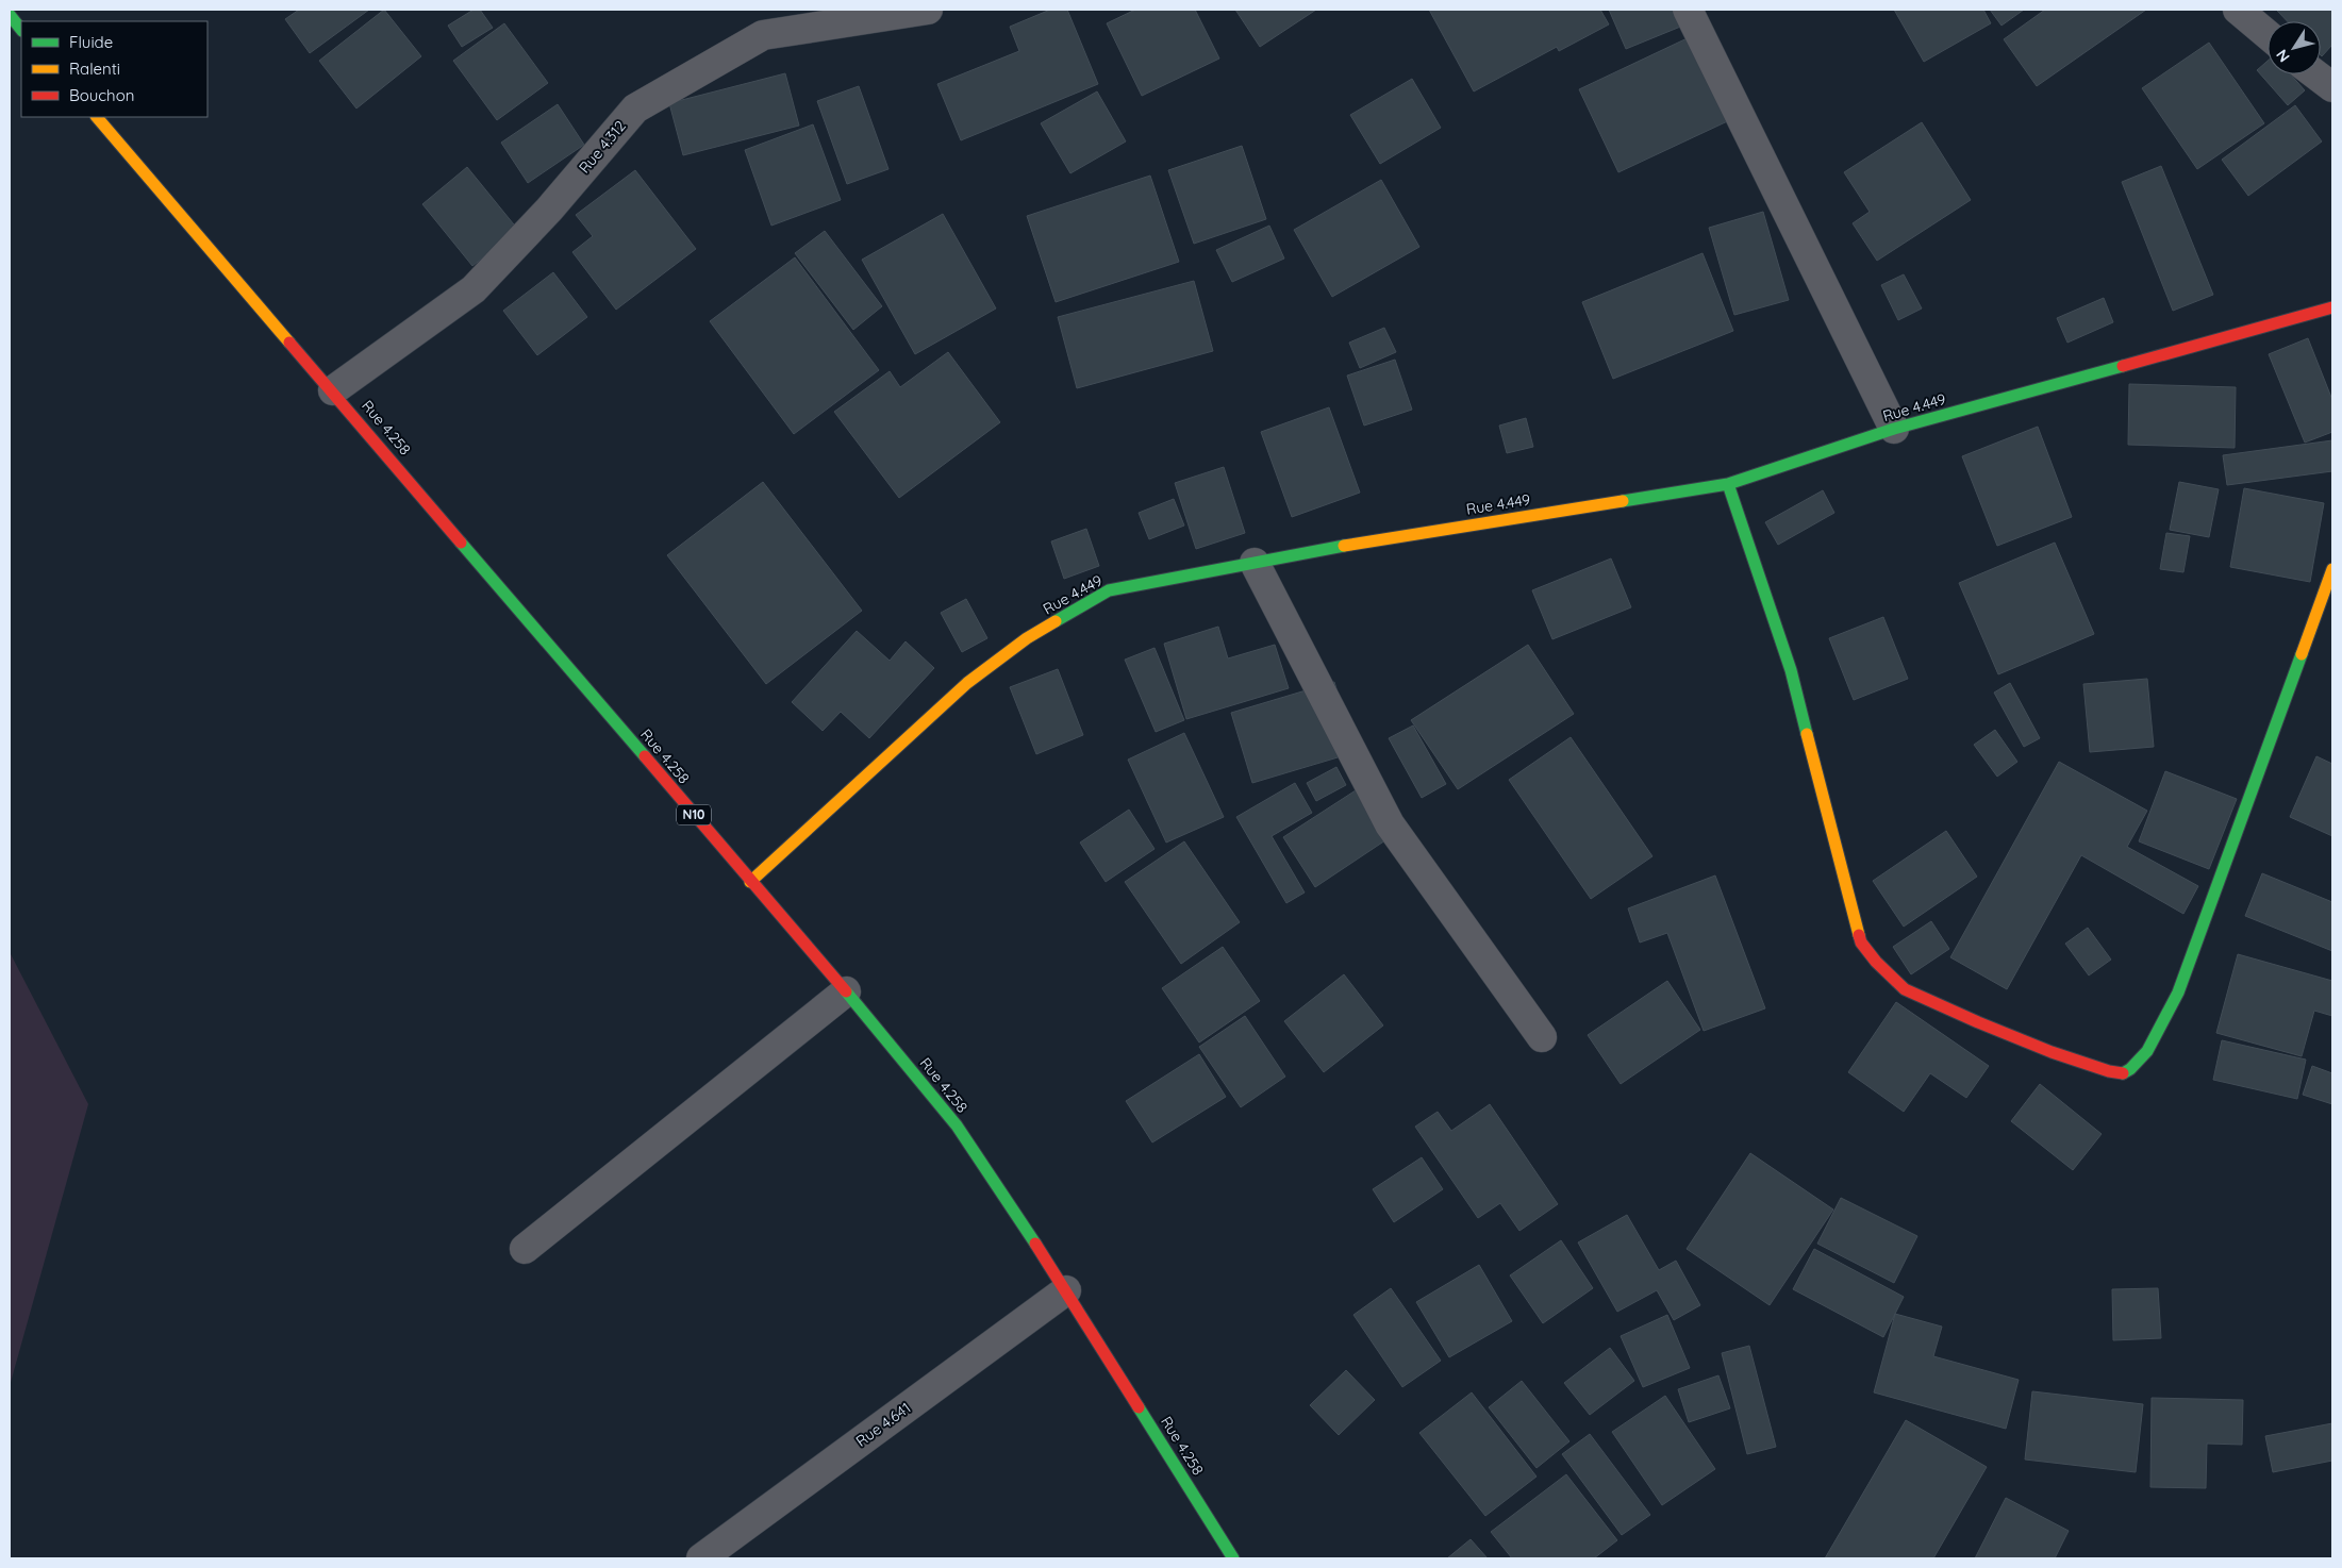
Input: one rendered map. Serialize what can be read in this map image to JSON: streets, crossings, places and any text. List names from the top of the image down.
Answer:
{
  "streets": {
    "main road": ["Rue 4.449", "Rue 4.258", "N10"],
    "street": ["Rue 4.312", "Rue 4.641"]
  },
  "crossings": [
    ["Rue 4.312", "Rue 4.258"],
    ["Rue 4.449", "Rue 4.258"],
    ["Rue 4.258", "Rue 4.641"]
  ],
  "legend": ["Fluide", "Ralenti", "Bouchon"],
  "north": "bottom left"
}
